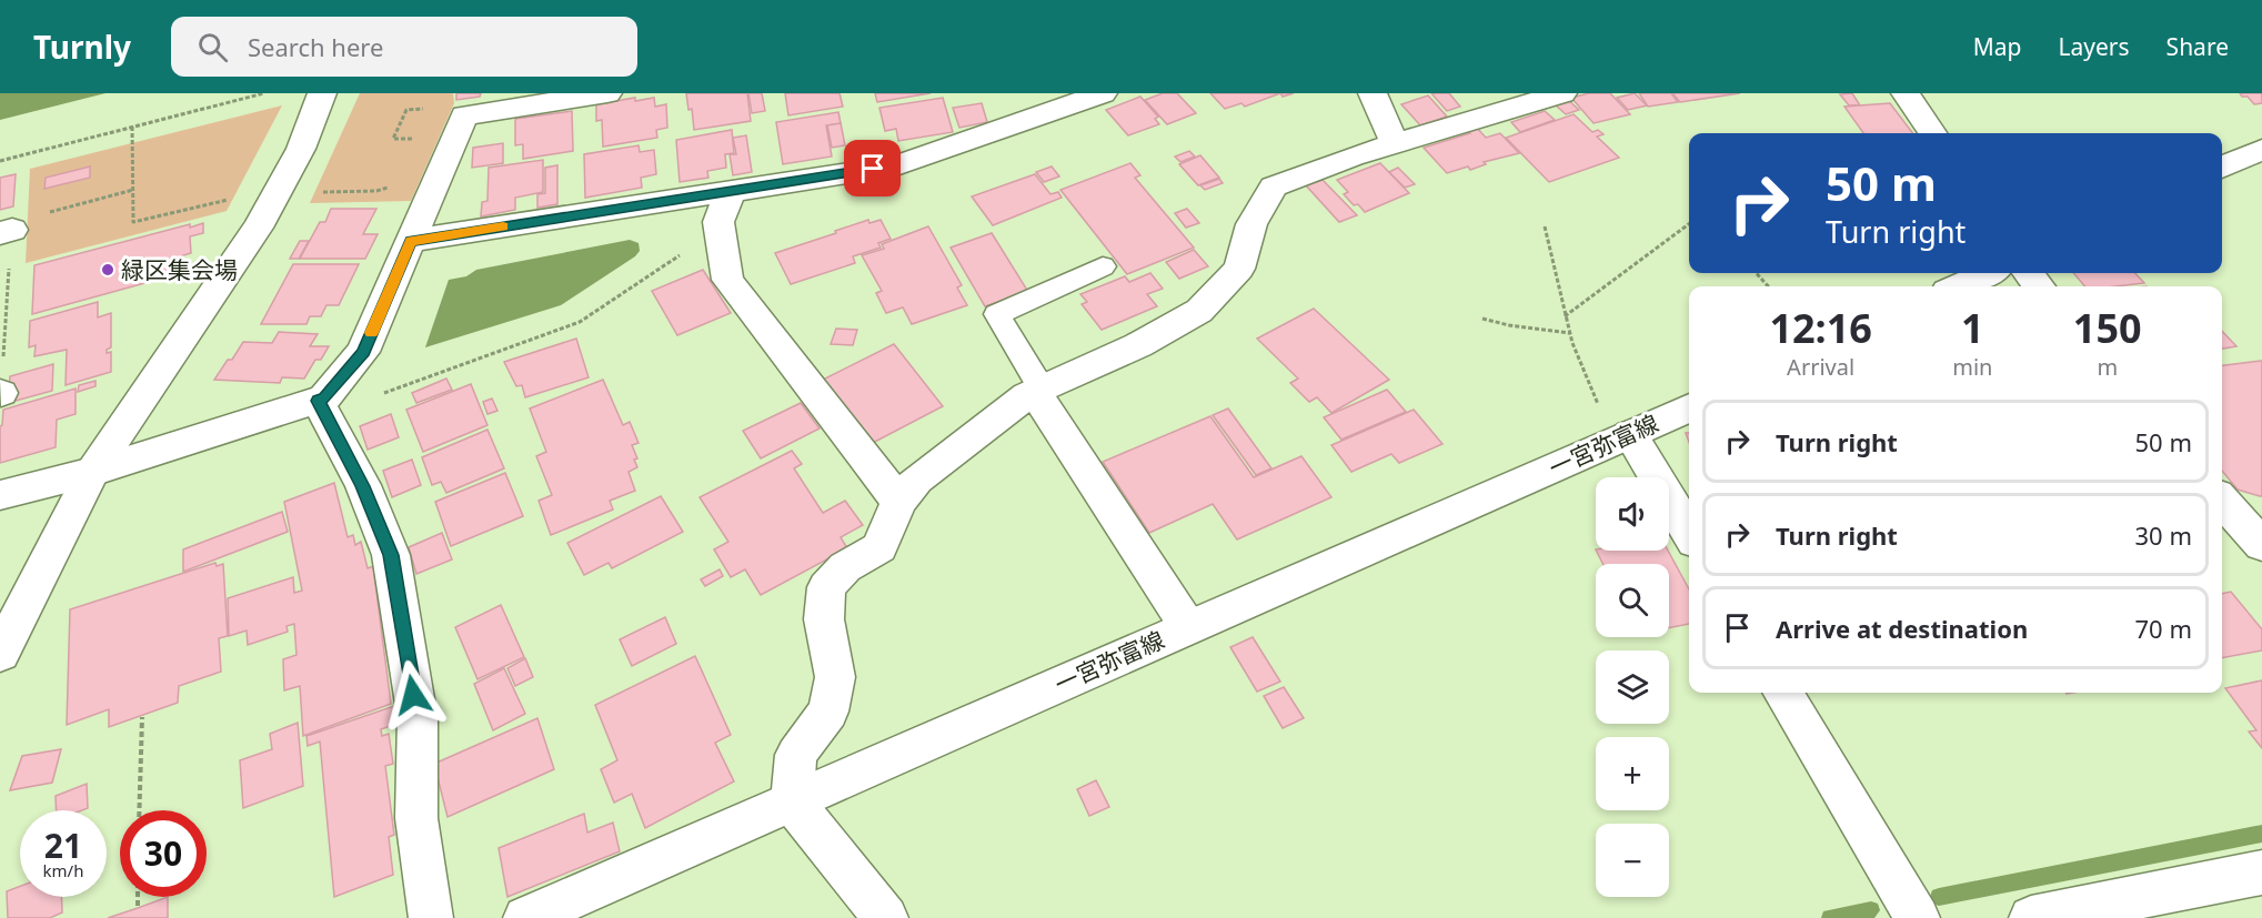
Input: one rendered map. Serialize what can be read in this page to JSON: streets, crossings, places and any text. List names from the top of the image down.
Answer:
{
  "streets": {
    "street": ["一宮弥富線"]
  },
  "places": ["緑区集会場"],
  "page": {
    "header": "Turnly",
    "search": "Search here",
    "nav": ["Map", "Layers", "Share"],
    "turn": ["50 m", "Turn right"],
    "eta": [
      "12:16",
      "Arrival",
      "1",
      "min",
      "150",
      "m"
    ],
    "list": [
      {
        "name": "Turn right",
        "value": "50 m"
      },
      {
        "name": "Turn right",
        "value": "30 m"
      },
      {
        "name": "Arrive at destination",
        "value": "70 m"
      }
    ],
    "map_buttons": ["+", "−"],
    "speed": "21 km/h",
    "limit": "30"
  }
}
